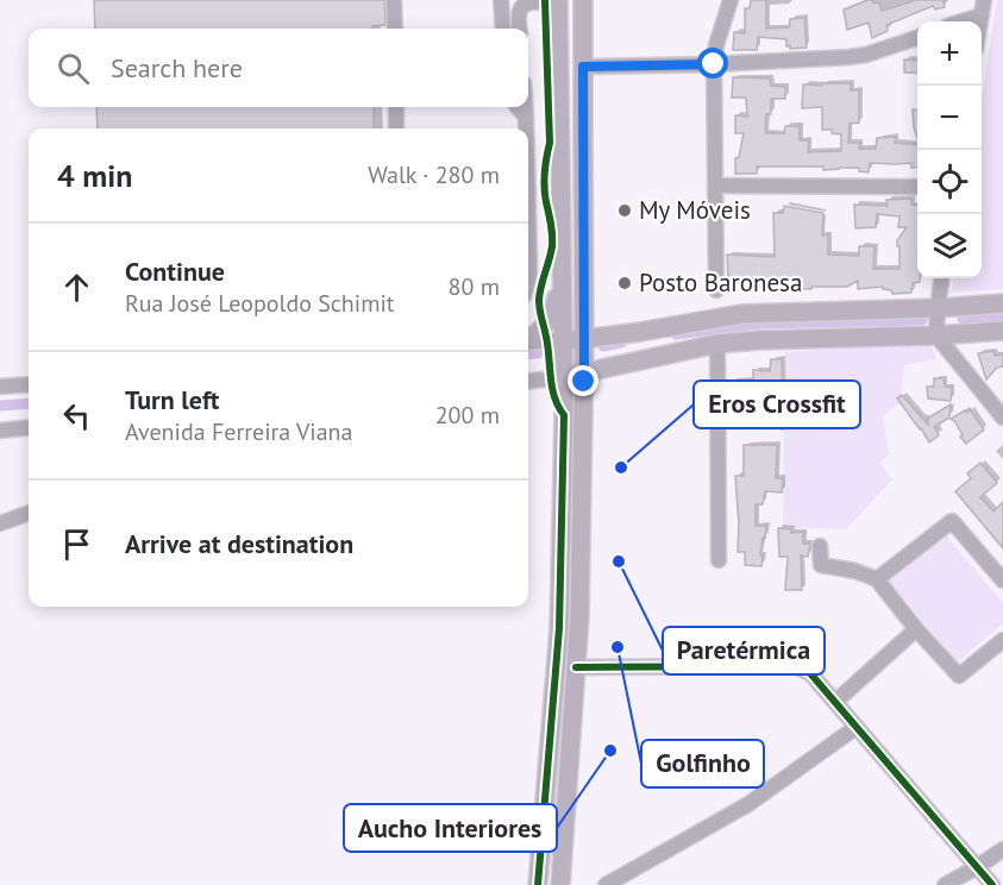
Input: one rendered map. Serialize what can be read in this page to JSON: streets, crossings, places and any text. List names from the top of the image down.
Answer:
{
  "places": [
    "My Móveis",
    "Posto Baronesa",
    "Eros Crossfit",
    "Paretérmica",
    "Golfinho",
    "Aucho Interiores"
  ],
  "page": {
    "map_buttons": ["+", "−"],
    "search": "Search here",
    "heading": ["4 min", "Walk · 280 m"],
    "list": [
      ["Continue", "Rua José Leopoldo Schimit", "80 m"],
      ["Turn left", "Avenida Ferreira Viana", "200 m"],
      "Arrive at destination"
    ]
  }
}
